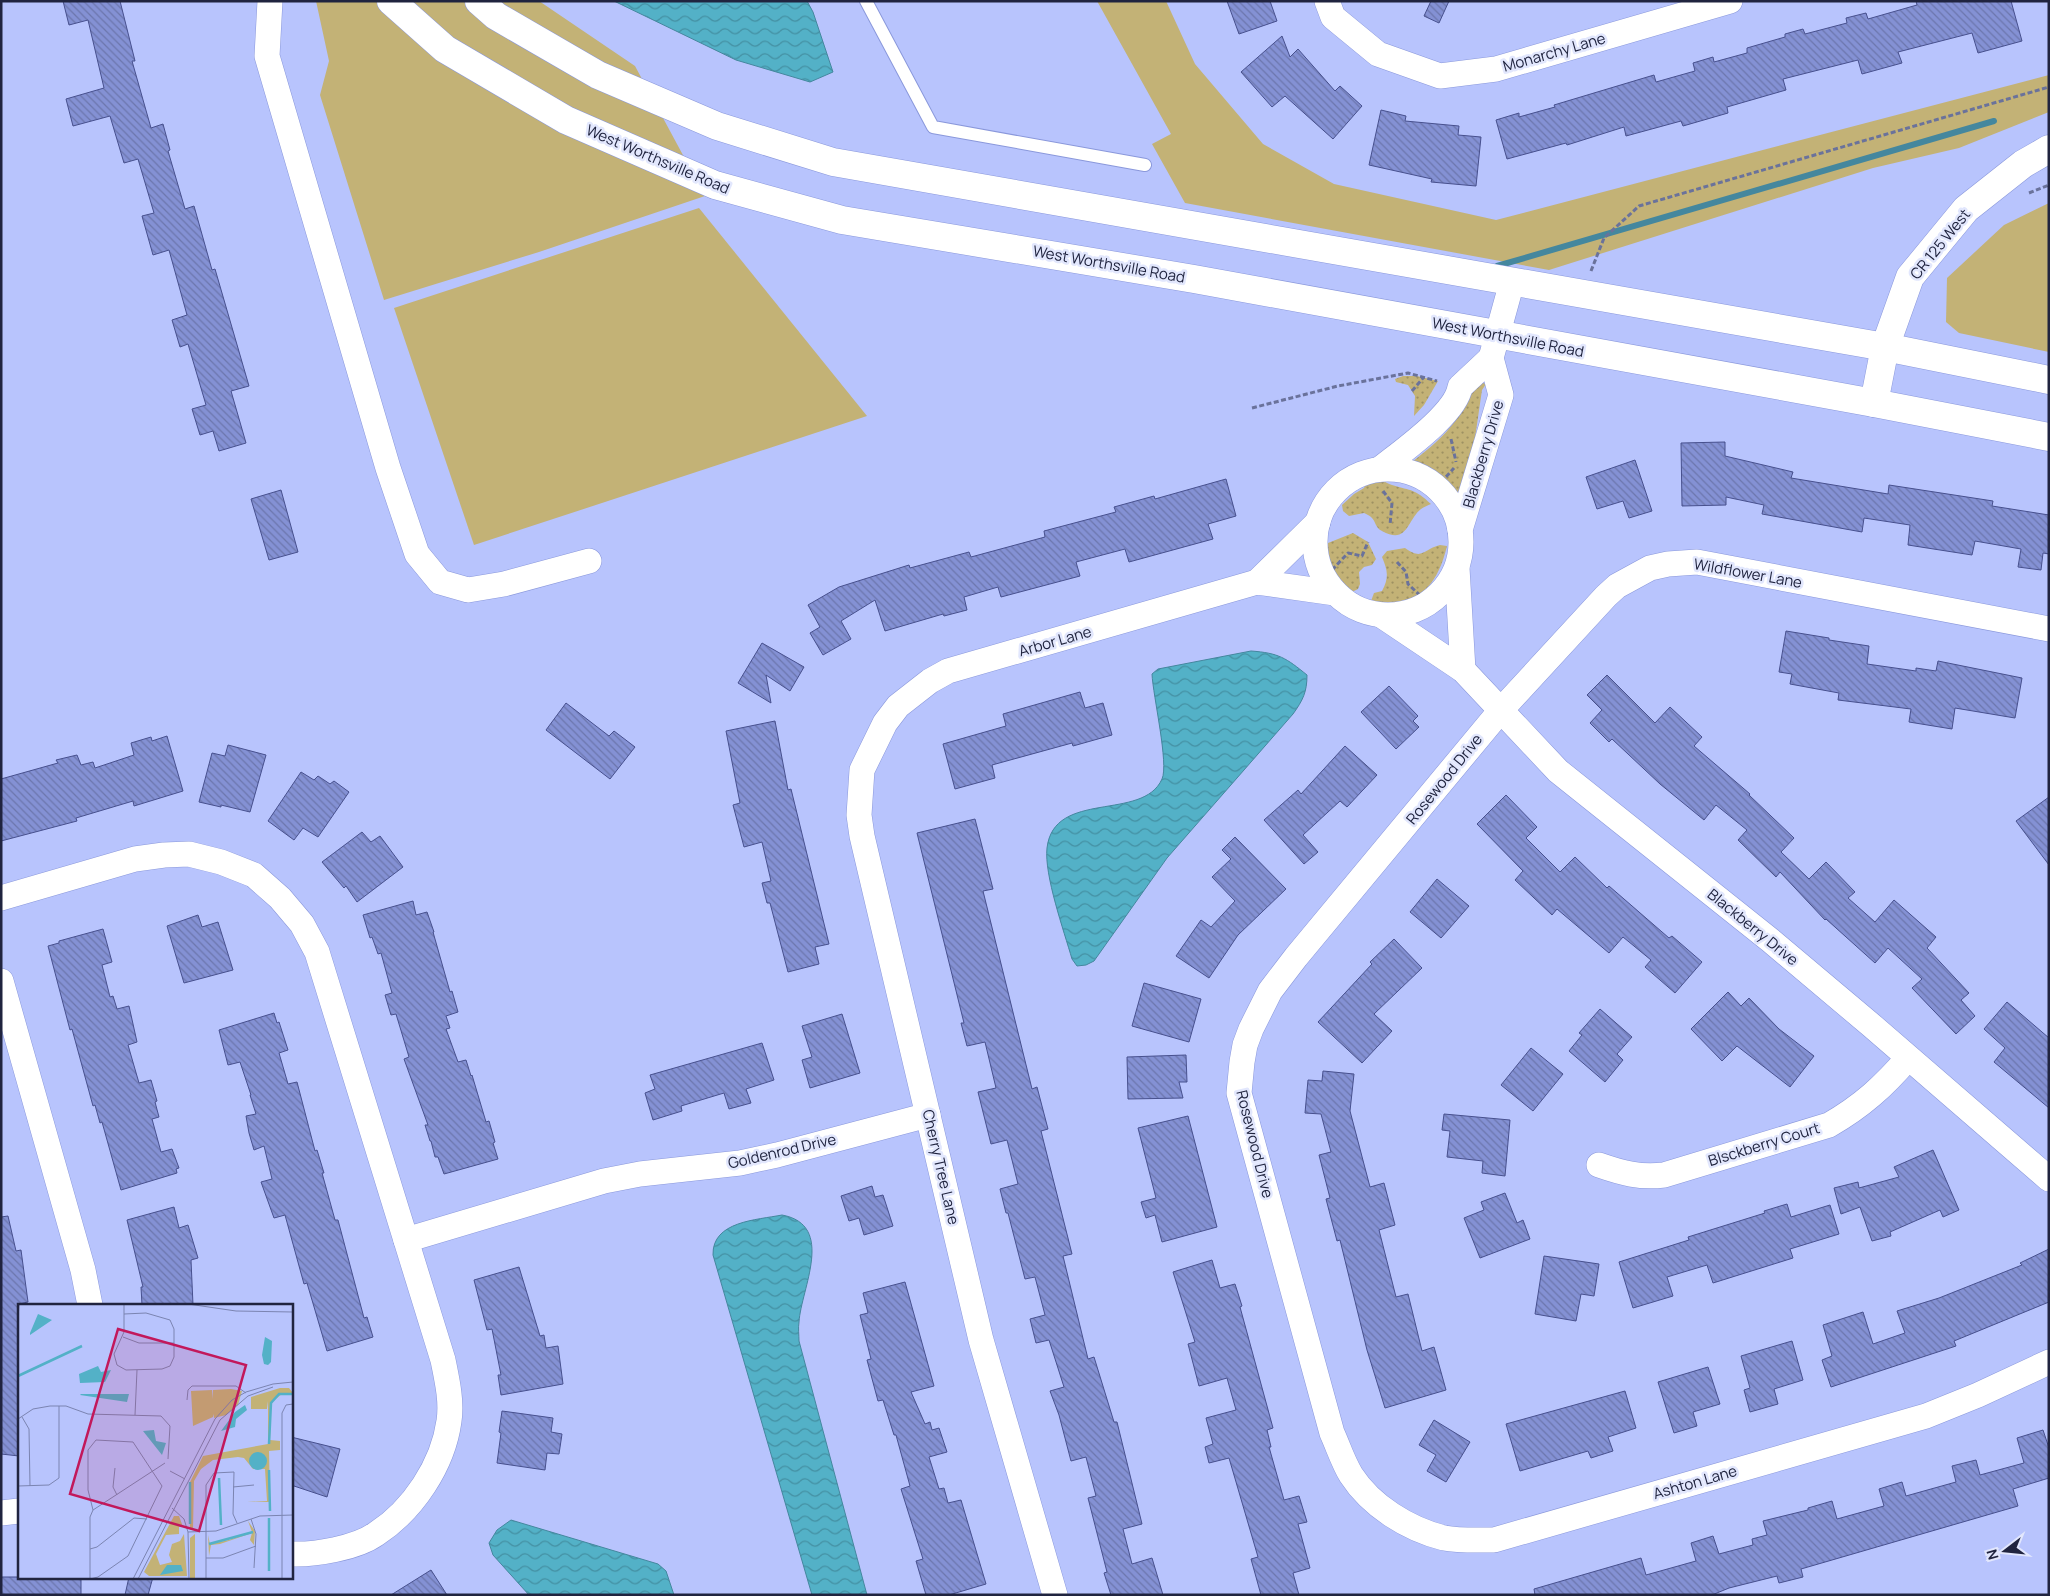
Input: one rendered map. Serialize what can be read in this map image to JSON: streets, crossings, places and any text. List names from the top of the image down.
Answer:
{
  "streets": {
    "main road": ["West Worthsville Road", "CR 125 West"],
    "street": [
      "Monarchy Lane",
      "Blackberry Drive",
      "Wildflower Lane",
      "Arbor Lane",
      "Rosewood Drive",
      "Blsckberry Court",
      "Goldenrod Drive",
      "Cherry Tree Lane",
      "Ashton Lane"
    ]
  },
  "crossings": [
    ["West Worthsville Road", "CR 125 West"],
    ["West Worthsville Road", "Blackberry Drive"],
    ["Blackberry Drive", "Wildflower Lane"],
    ["Blackberry Drive", "Arbor Lane"],
    ["Blackberry Drive", "Rosewood Drive"],
    ["Blackberry Drive", "Blsckberry Court"],
    ["Wildflower Lane", "Rosewood Drive"],
    ["Arbor Lane", "Cherry Tree Lane"],
    ["Rosewood Drive", "Ashton Lane"],
    ["Goldenrod Drive", "Cherry Tree Lane"]
  ],
  "north": "left"
}
